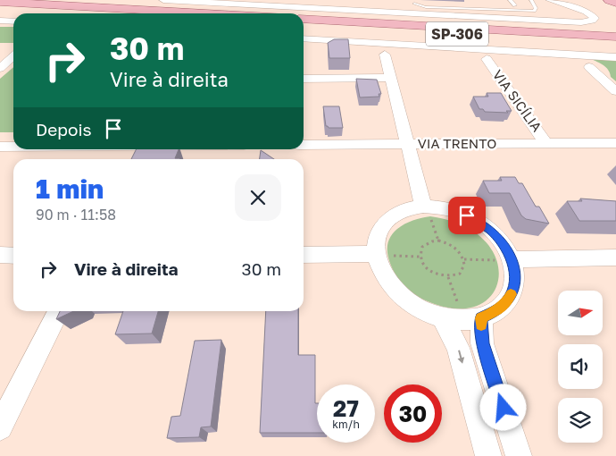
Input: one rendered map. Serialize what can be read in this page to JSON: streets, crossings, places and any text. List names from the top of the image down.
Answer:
{
  "streets": {
    "main road": ["SP-306"],
    "street": ["VIA SICÍLIA", "VIA TRENTO"]
  },
  "crossings": [
    ["VIA SICÍLIA", "VIA TRENTO"]
  ],
  "north": "right",
  "page": {
    "turn": ["30 m", "Vire à direita"],
    "then": "Depois",
    "heading": ["1 min", "90 m · 11:58"],
    "list": [
      {
        "name": "Vire à direita",
        "value": "30 m"
      }
    ],
    "speed": "27 km/h",
    "limit": "30"
  }
}
